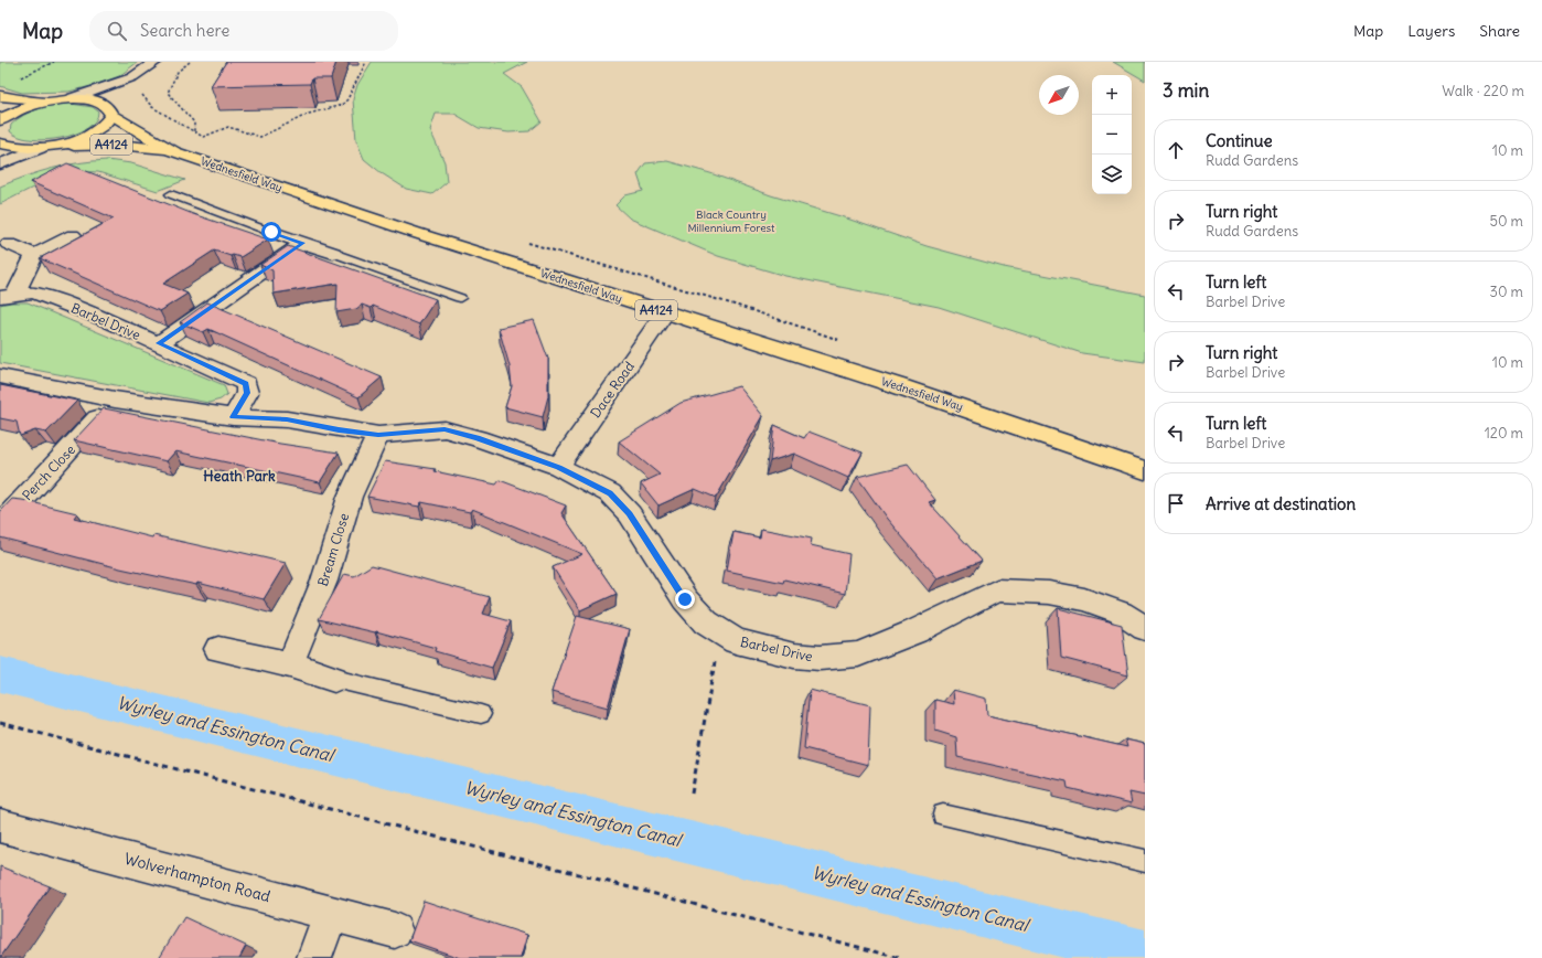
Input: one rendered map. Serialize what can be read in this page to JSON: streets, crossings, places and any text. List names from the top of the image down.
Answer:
{
  "streets": {
    "main road": ["A4124", "Wednesfield Way"],
    "street": [
      "Barbel Drive",
      "Dace Road",
      "Perch Close",
      "Bream Close",
      "Wolverhampton Road"
    ]
  },
  "crossings": [
    ["Wednesfield Way", "Dace Road"],
    ["Barbel Drive", "Dace Road"],
    ["Barbel Drive", "Perch Close"],
    ["Barbel Drive", "Bream Close"]
  ],
  "districts": ["Heath Park"],
  "water": ["Wyrley and Essington Canal"],
  "parks": ["Black Country Millennium Forest"],
  "north": "bottom left",
  "page": {
    "header": "Map",
    "search": "Search here",
    "nav": ["Map", "Layers", "Share"],
    "heading": ["3 min", "Walk · 220 m"],
    "map_buttons": ["+", "−"],
    "list": [
      ["Continue", "Rudd Gardens", "10 m"],
      ["Turn right", "Rudd Gardens", "50 m"],
      ["Turn left", "Barbel Drive", "30 m"],
      ["Turn right", "Barbel Drive", "10 m"],
      ["Turn left", "Barbel Drive", "120 m"],
      "Arrive at destination"
    ]
  }
}
